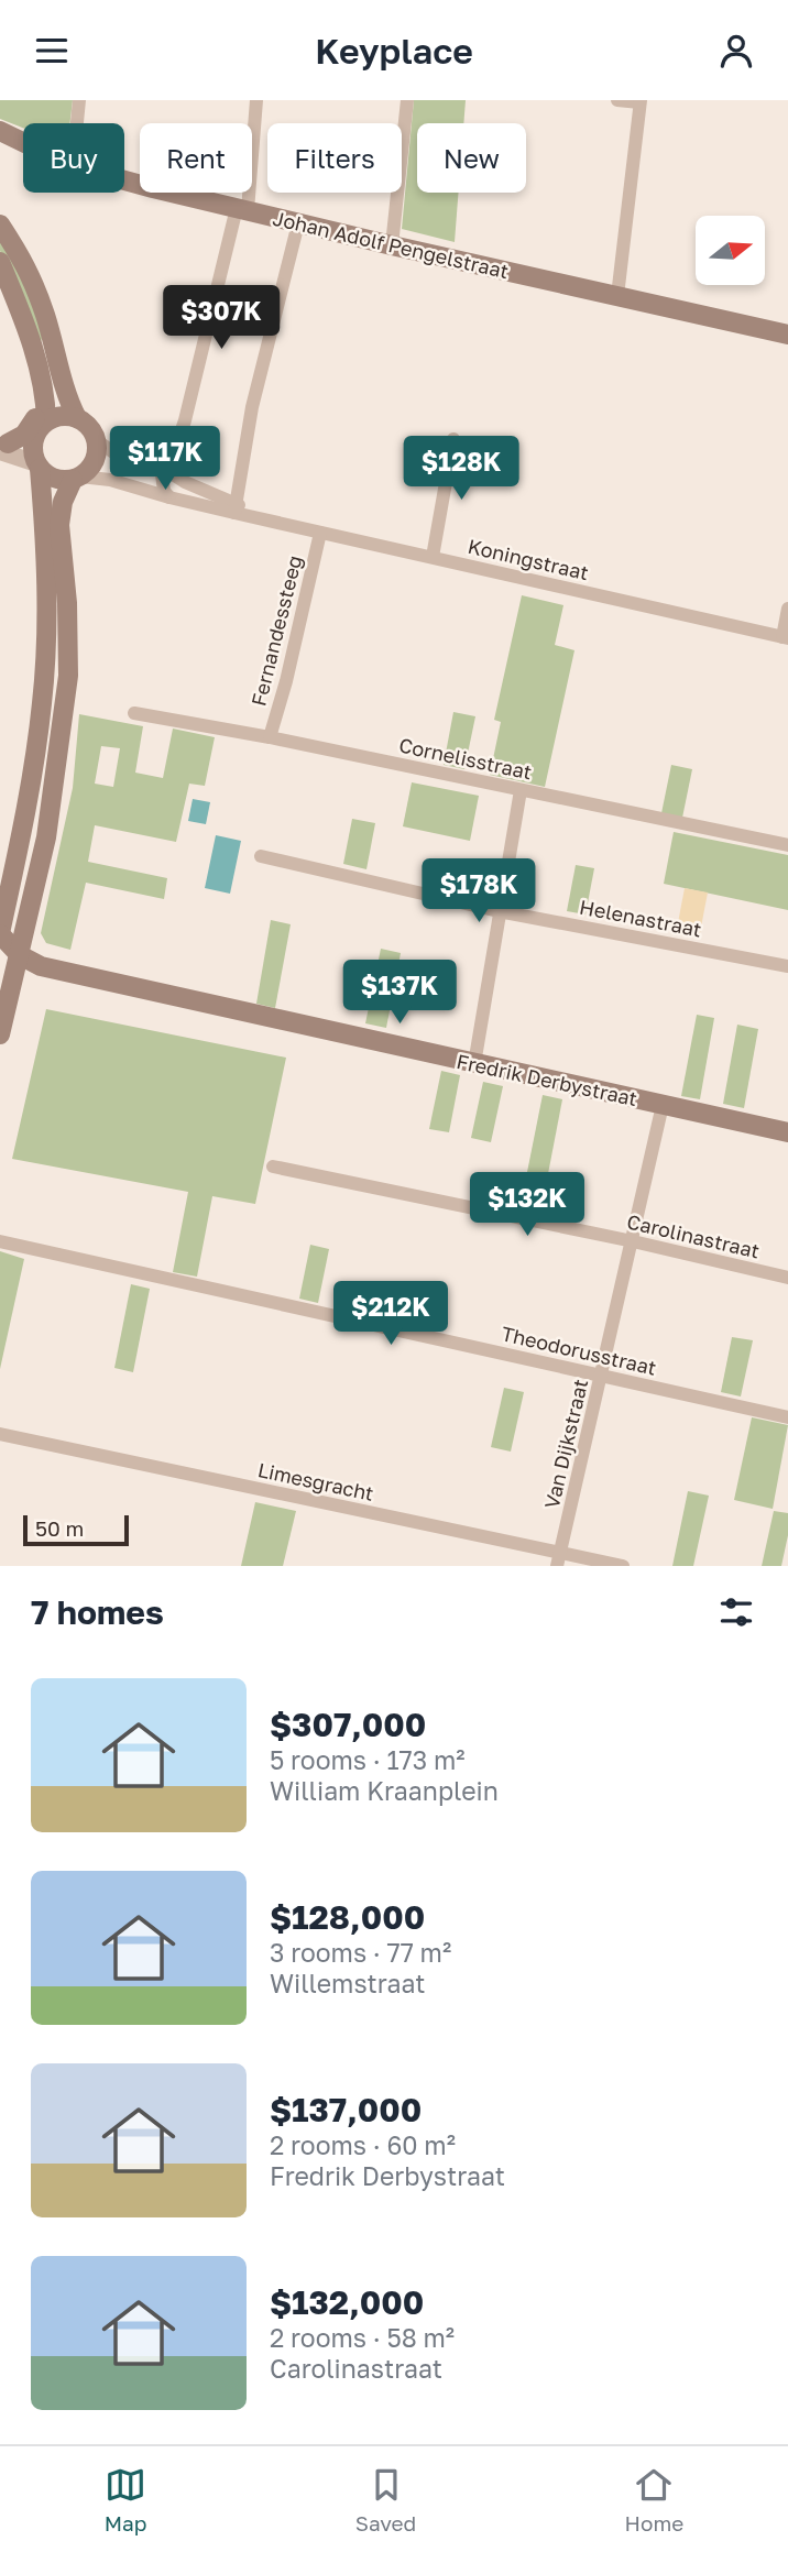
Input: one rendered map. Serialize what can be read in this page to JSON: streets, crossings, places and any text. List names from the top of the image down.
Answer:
{
  "streets": {
    "main road": ["Johan Adolf Pengelstraat", "Fredrik Derbystraat"],
    "street": [
      "Koningstraat",
      "Fernandessteeg",
      "Cornelisstraat",
      "Helenastraat",
      "Carolinastraat",
      "Theodorusstraat",
      "Van Dijkstraat",
      "Limesgracht"
    ]
  },
  "crossings": [
    ["Koningstraat", "Fernandessteeg"],
    ["Fernandessteeg", "Cornelisstraat"],
    ["Fredrik Derbystraat", "Van Dijkstraat"],
    ["Carolinastraat", "Van Dijkstraat"],
    ["Theodorusstraat", "Van Dijkstraat"],
    ["Van Dijkstraat", "Limesgracht"]
  ],
  "scale_bar": "50 m",
  "north": "right",
  "page": {
    "header": "Keyplace",
    "chip": [
      "Buy",
      "Rent",
      "Filters",
      "New"
    ],
    "price": [
      "$307K",
      "$117K",
      "$128K",
      "$178K",
      "$137K",
      "$132K",
      "$212K"
    ],
    "scale": "50 m",
    "heading": "7 homes",
    "list": [
      {
        "name": "$307,000",
        "note": "5 rooms · 173 m² · William Kraanplein"
      },
      {
        "name": "$128,000",
        "note": "3 rooms · 77 m² · Willemstraat"
      },
      {
        "name": "$137,000",
        "note": "2 rooms · 60 m² · Fredrik Derbystraat"
      },
      {
        "name": "$132,000",
        "note": "2 rooms · 58 m² · Carolinastraat"
      }
    ],
    "tabs": ["Map", "Saved", "Home"]
  }
}
